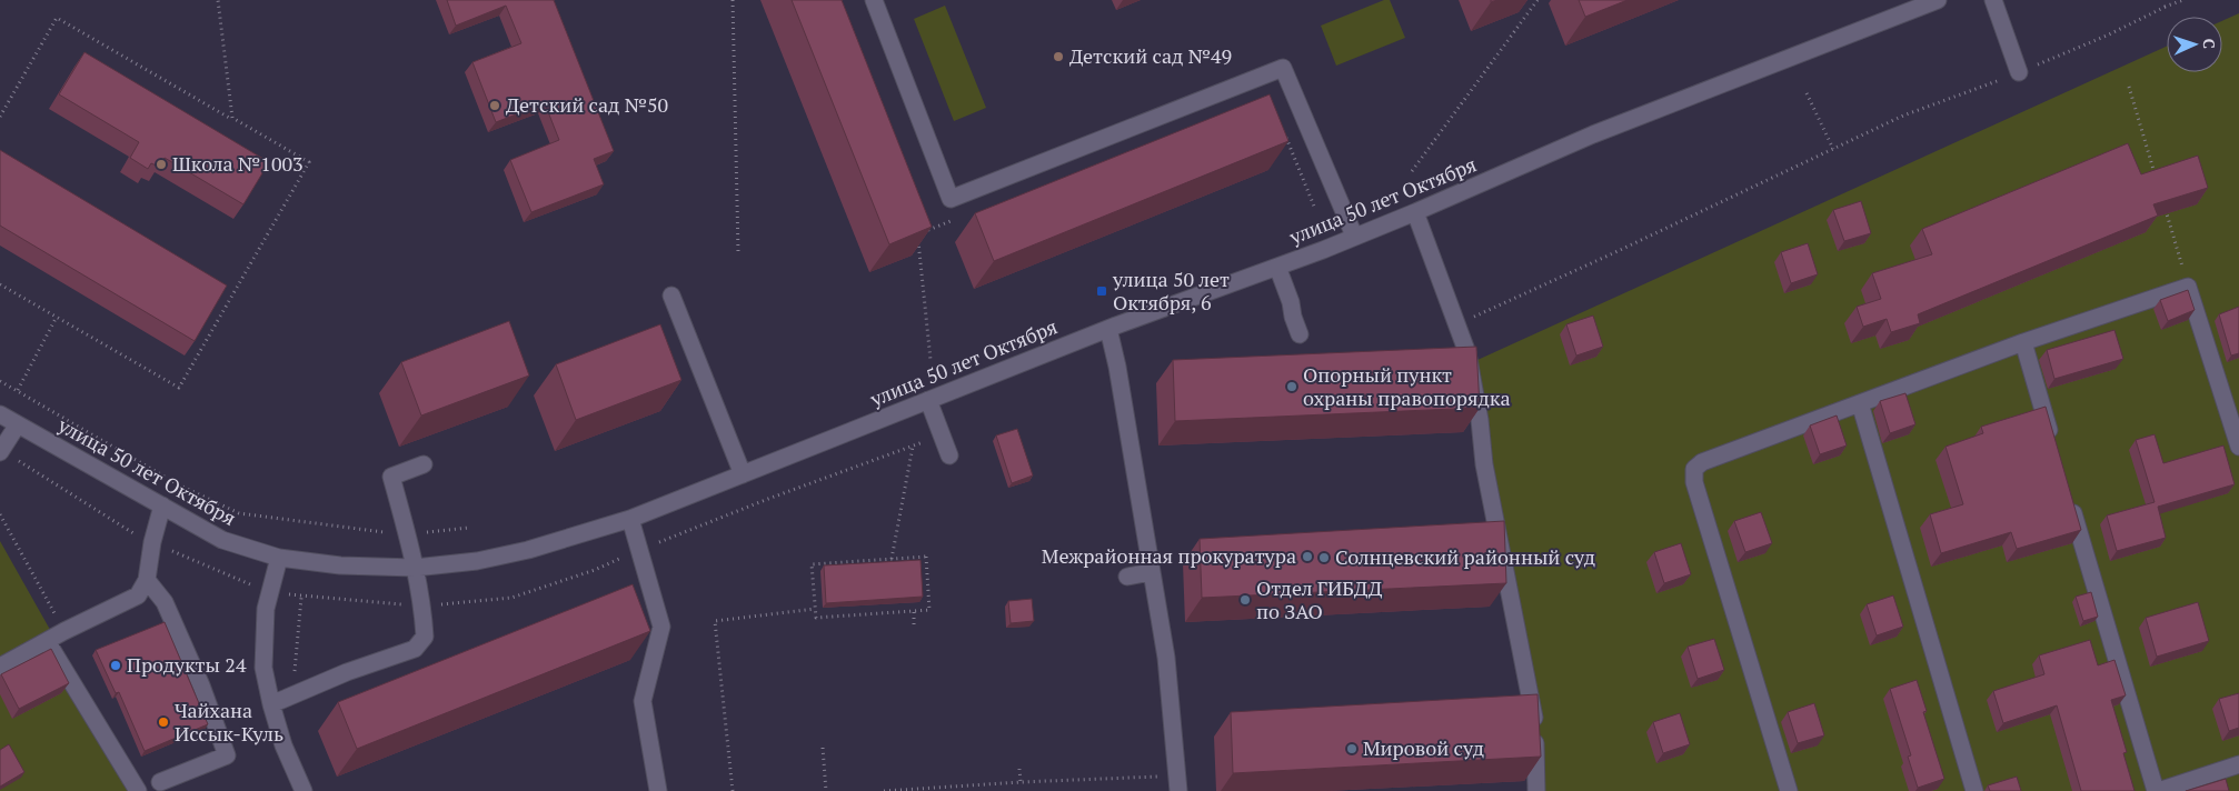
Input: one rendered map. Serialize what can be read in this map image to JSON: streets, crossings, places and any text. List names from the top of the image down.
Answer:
{
  "streets": {
    "street": ["улица 50 лет Октября"]
  },
  "places": {
    "other": [
      "Детский сад №49",
      "Детский сад №50",
      "Школа №1003",
      "Опорный пункт охраны правопорядка",
      "Межрайонная прокуратура",
      "Солнцевский районный суд",
      "Отдел ГИБДД по ЗАО",
      "Продукты 24",
      "Чайхана Иссык-Куль",
      "Мировой суд"
    ],
    "transit": ["улица 50 лет Октября, 6"]
  },
  "north": "right"
}
